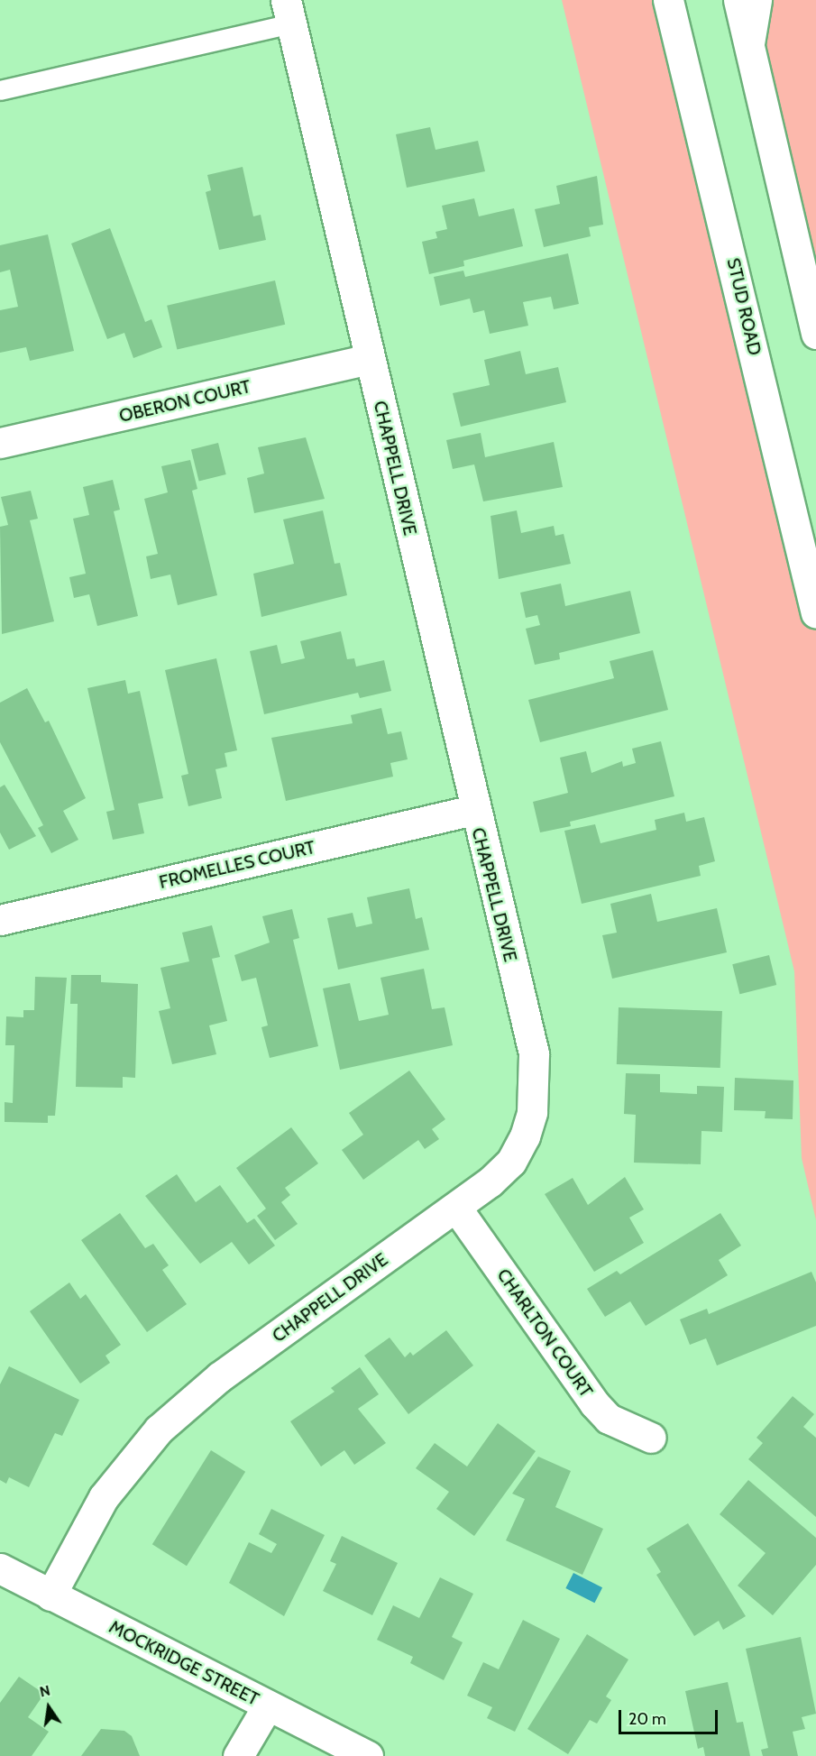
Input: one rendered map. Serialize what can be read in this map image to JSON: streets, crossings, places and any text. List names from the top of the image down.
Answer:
{
  "streets": {
    "main road": [
      "STUD ROAD",
      "OBERON COURT",
      "CHAPPELL DRIVE",
      "FROMELLES COURT",
      "CHARLTON COURT",
      "MOCKRIDGE STREET"
    ]
  },
  "crossings": [
    ["OBERON COURT", "CHAPPELL DRIVE"],
    ["CHAPPELL DRIVE", "FROMELLES COURT"],
    ["CHAPPELL DRIVE", "CHARLTON COURT"],
    ["CHAPPELL DRIVE", "MOCKRIDGE STREET"]
  ],
  "scale_bar": "20 m",
  "north": "top"
}
